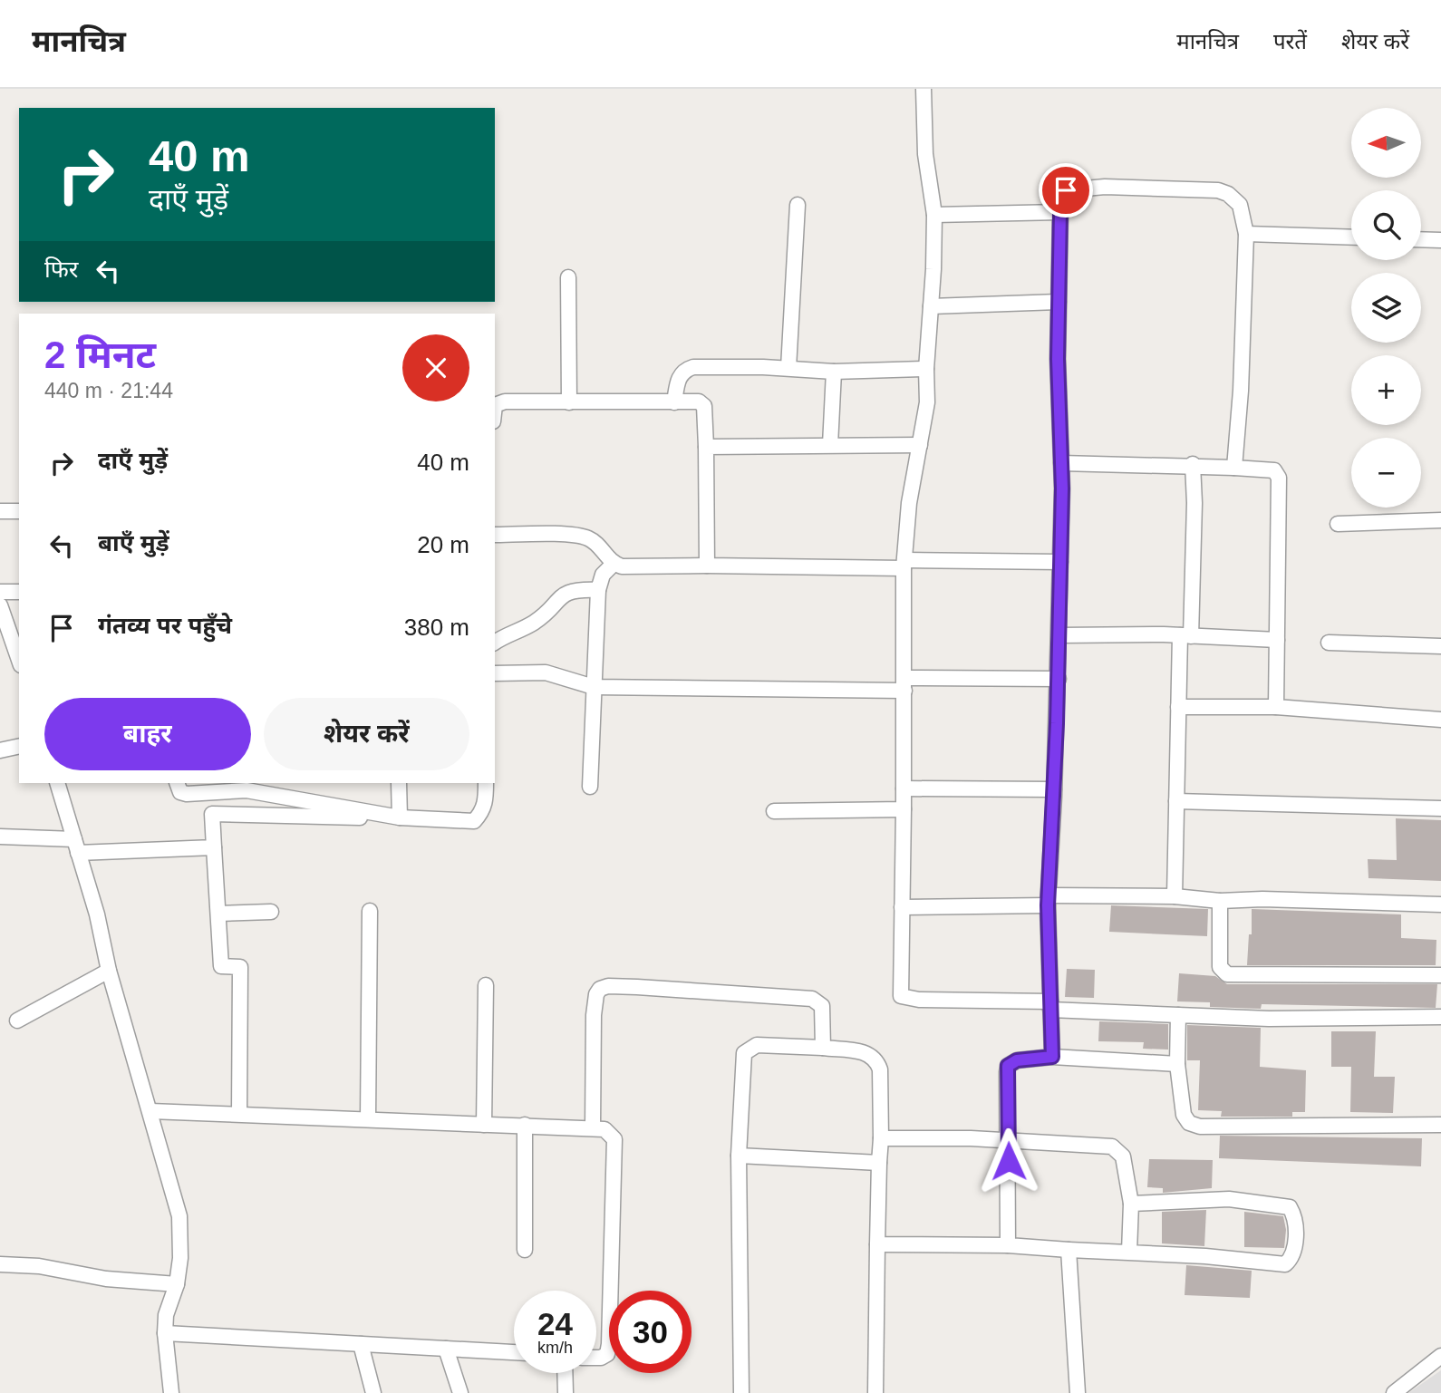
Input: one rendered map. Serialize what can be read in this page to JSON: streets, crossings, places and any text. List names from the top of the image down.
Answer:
{
  "north": "left",
  "page": {
    "header": "मानचित्र",
    "nav": ["मानचित्र", "परतें", "शेयर करें"],
    "map_buttons": ["+", "−"],
    "turn": ["40 m", "दाएँ मुड़ें"],
    "then": "फिर",
    "heading": ["2 मिनट", "440 m · 21:44"],
    "list": [
      {
        "name": "दाएँ मुड़ें",
        "value": "40 m"
      },
      {
        "name": "बाएँ मुड़ें",
        "value": "20 m"
      },
      {
        "name": "गंतव्य पर पहुँचे",
        "value": "380 m"
      }
    ],
    "buttons": ["बाहर", "शेयर करें"],
    "speed": "24 km/h",
    "limit": "30"
  }
}
